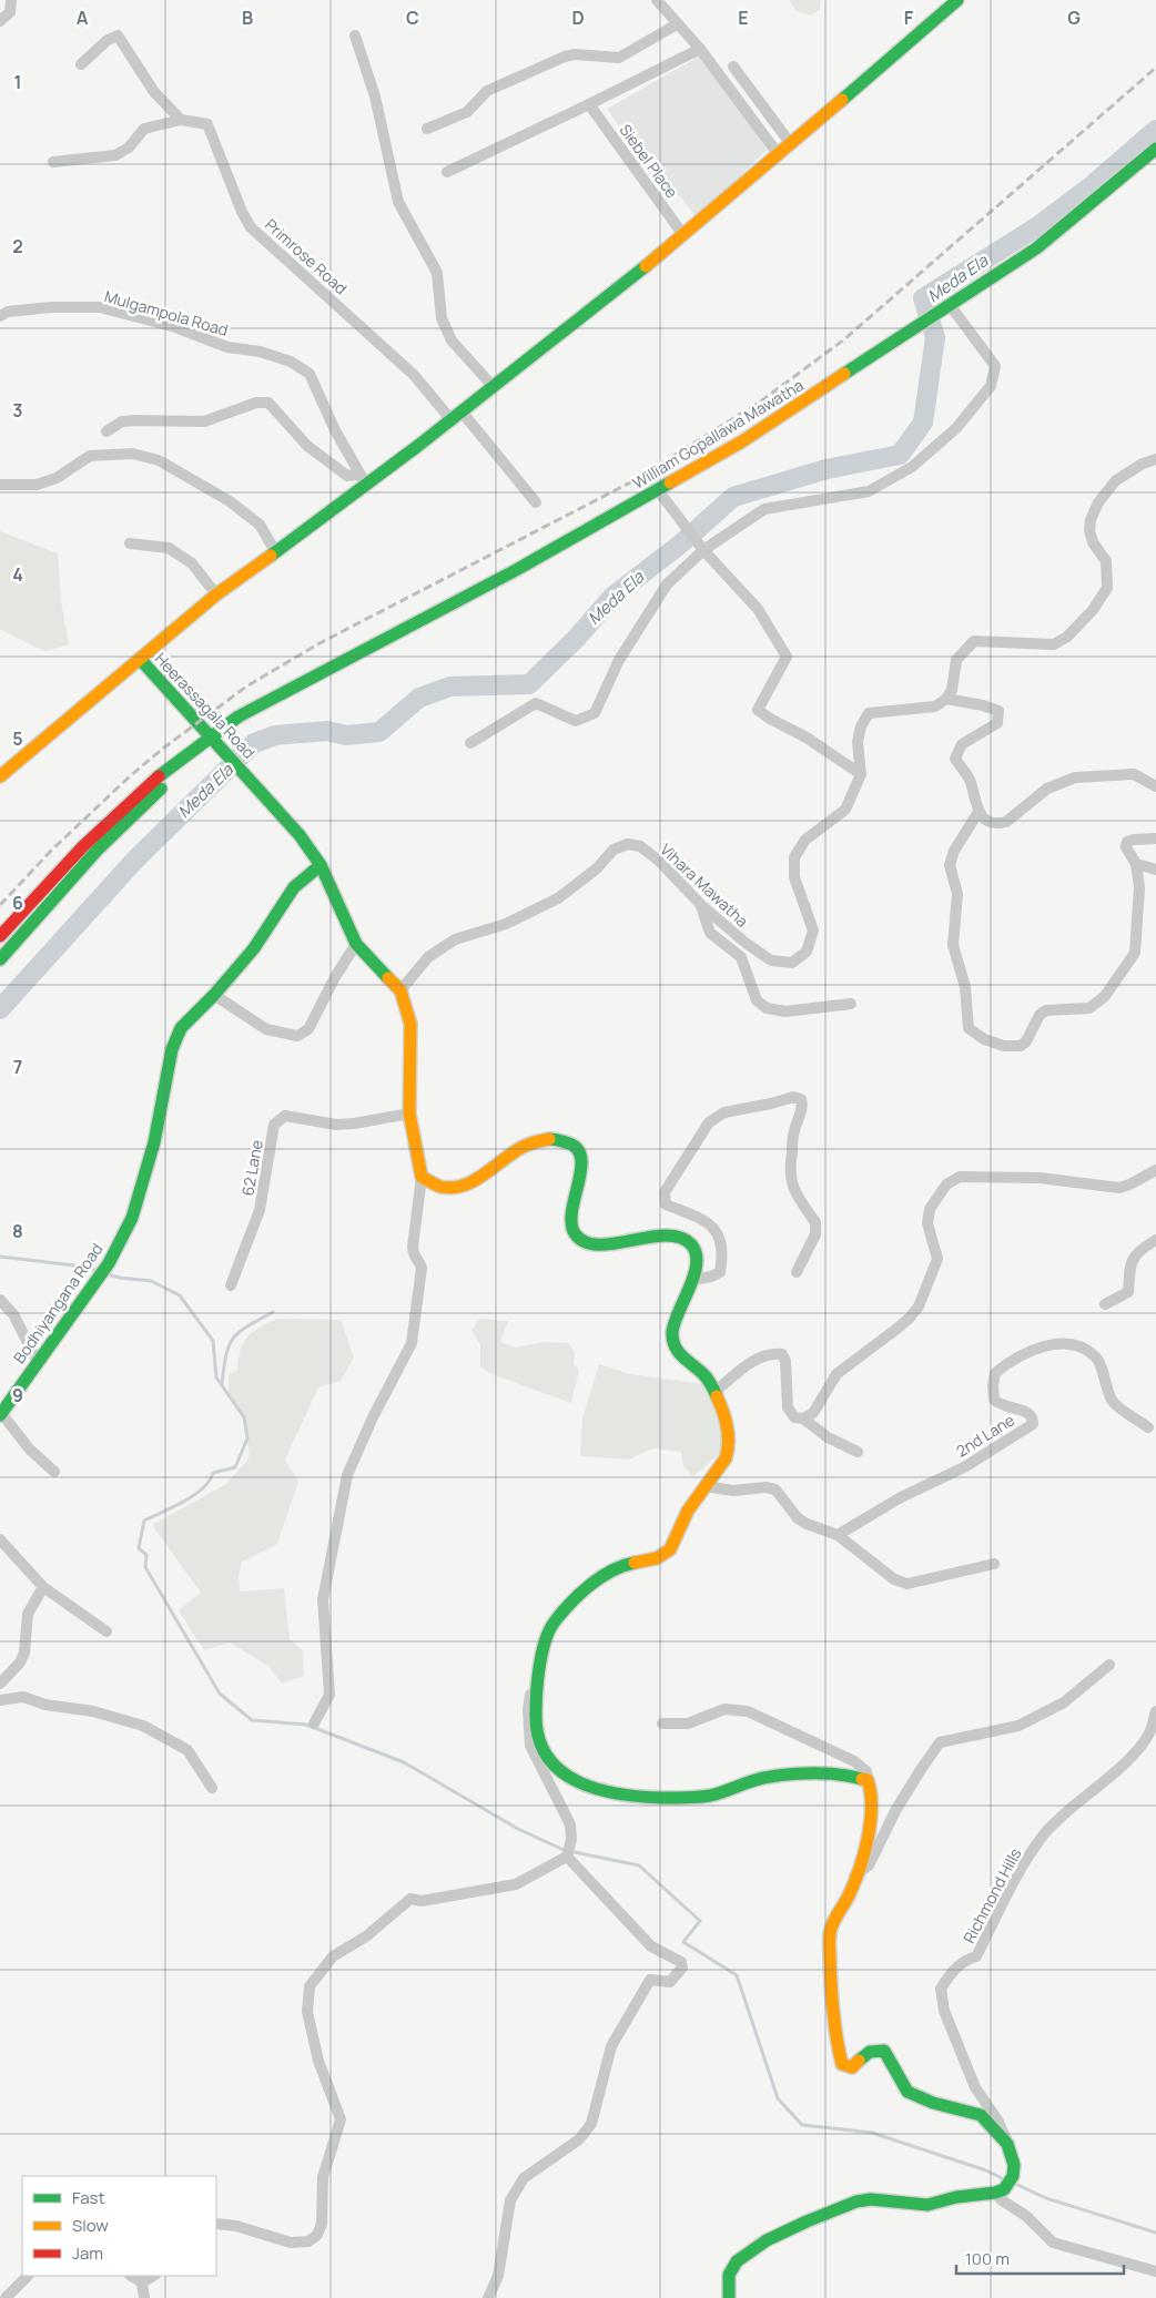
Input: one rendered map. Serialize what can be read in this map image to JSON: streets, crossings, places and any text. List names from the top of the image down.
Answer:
{
  "streets": {
    "main road": ["William Gopallawa Mawatha", "Heerassagala Road", "Bodhiyangana Road"],
    "street": [
      "Siebel Place",
      "Primrose Road",
      "Mulgampola Road",
      "Vihara Mawatha",
      "62 Lane",
      "2nd Lane",
      "Richmond Hills"
    ]
  },
  "crossings": [
    ["William Gopallawa Mawatha", "Heerassagala Road"],
    ["Heerassagala Road", "Vihara Mawatha"],
    ["Heerassagala Road", "Bodhiyangana Road"]
  ],
  "water": ["Meda Ela"],
  "legend": ["Fast", "Slow", "Jam"],
  "scale_bar": "100 m",
  "grid": {
    "columns": [
      "A",
      "B",
      "C",
      "D",
      "E",
      "F",
      "G"
    ],
    "rows": [
      "1",
      "2",
      "3",
      "4",
      "5",
      "6",
      "7",
      "8",
      "9"
    ]
  }
}
